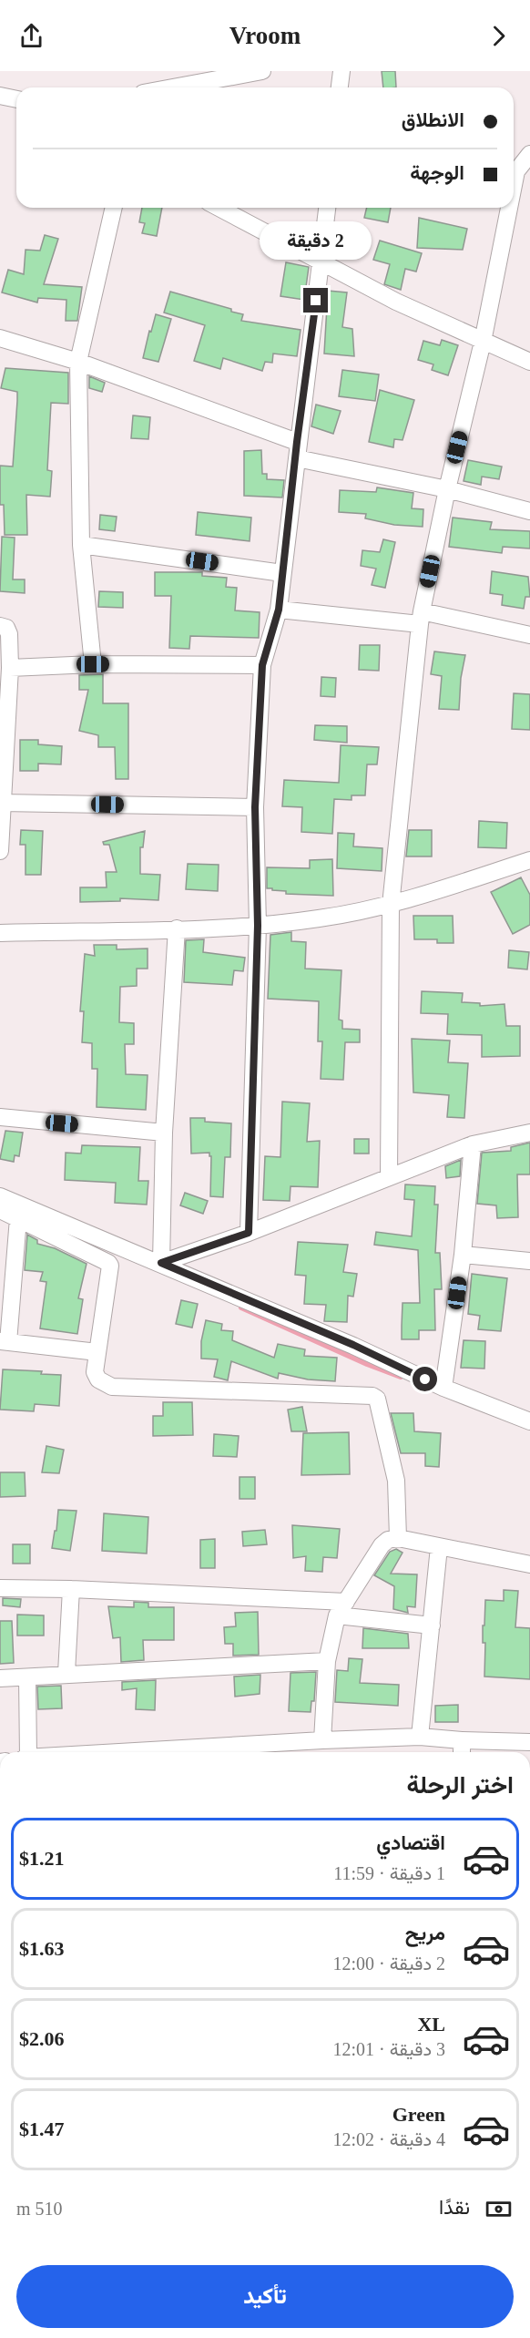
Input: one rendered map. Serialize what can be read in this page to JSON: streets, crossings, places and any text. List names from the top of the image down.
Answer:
{
  "page": {
    "header": "Vroom",
    "banner": ["الانطلاق", "الوجهة"],
    "bubble": "2 دقيقة",
    "heading": "اختر الرحلة",
    "list": [
      {
        "name": "اقتصادي",
        "note": "1 دقيقة · 11:59",
        "value": "$1.21"
      },
      {
        "name": "مريح",
        "note": "2 دقيقة · 12:00",
        "value": "$1.63"
      },
      {
        "name": "XL",
        "note": "3 دقيقة · 12:01",
        "value": "$2.06"
      },
      {
        "name": "Green",
        "note": "4 دقيقة · 12:02",
        "value": "$1.47"
      }
    ],
    "pay": ["نقدًا", "510 m"],
    "buttons": "تأكيد"
  }
}
